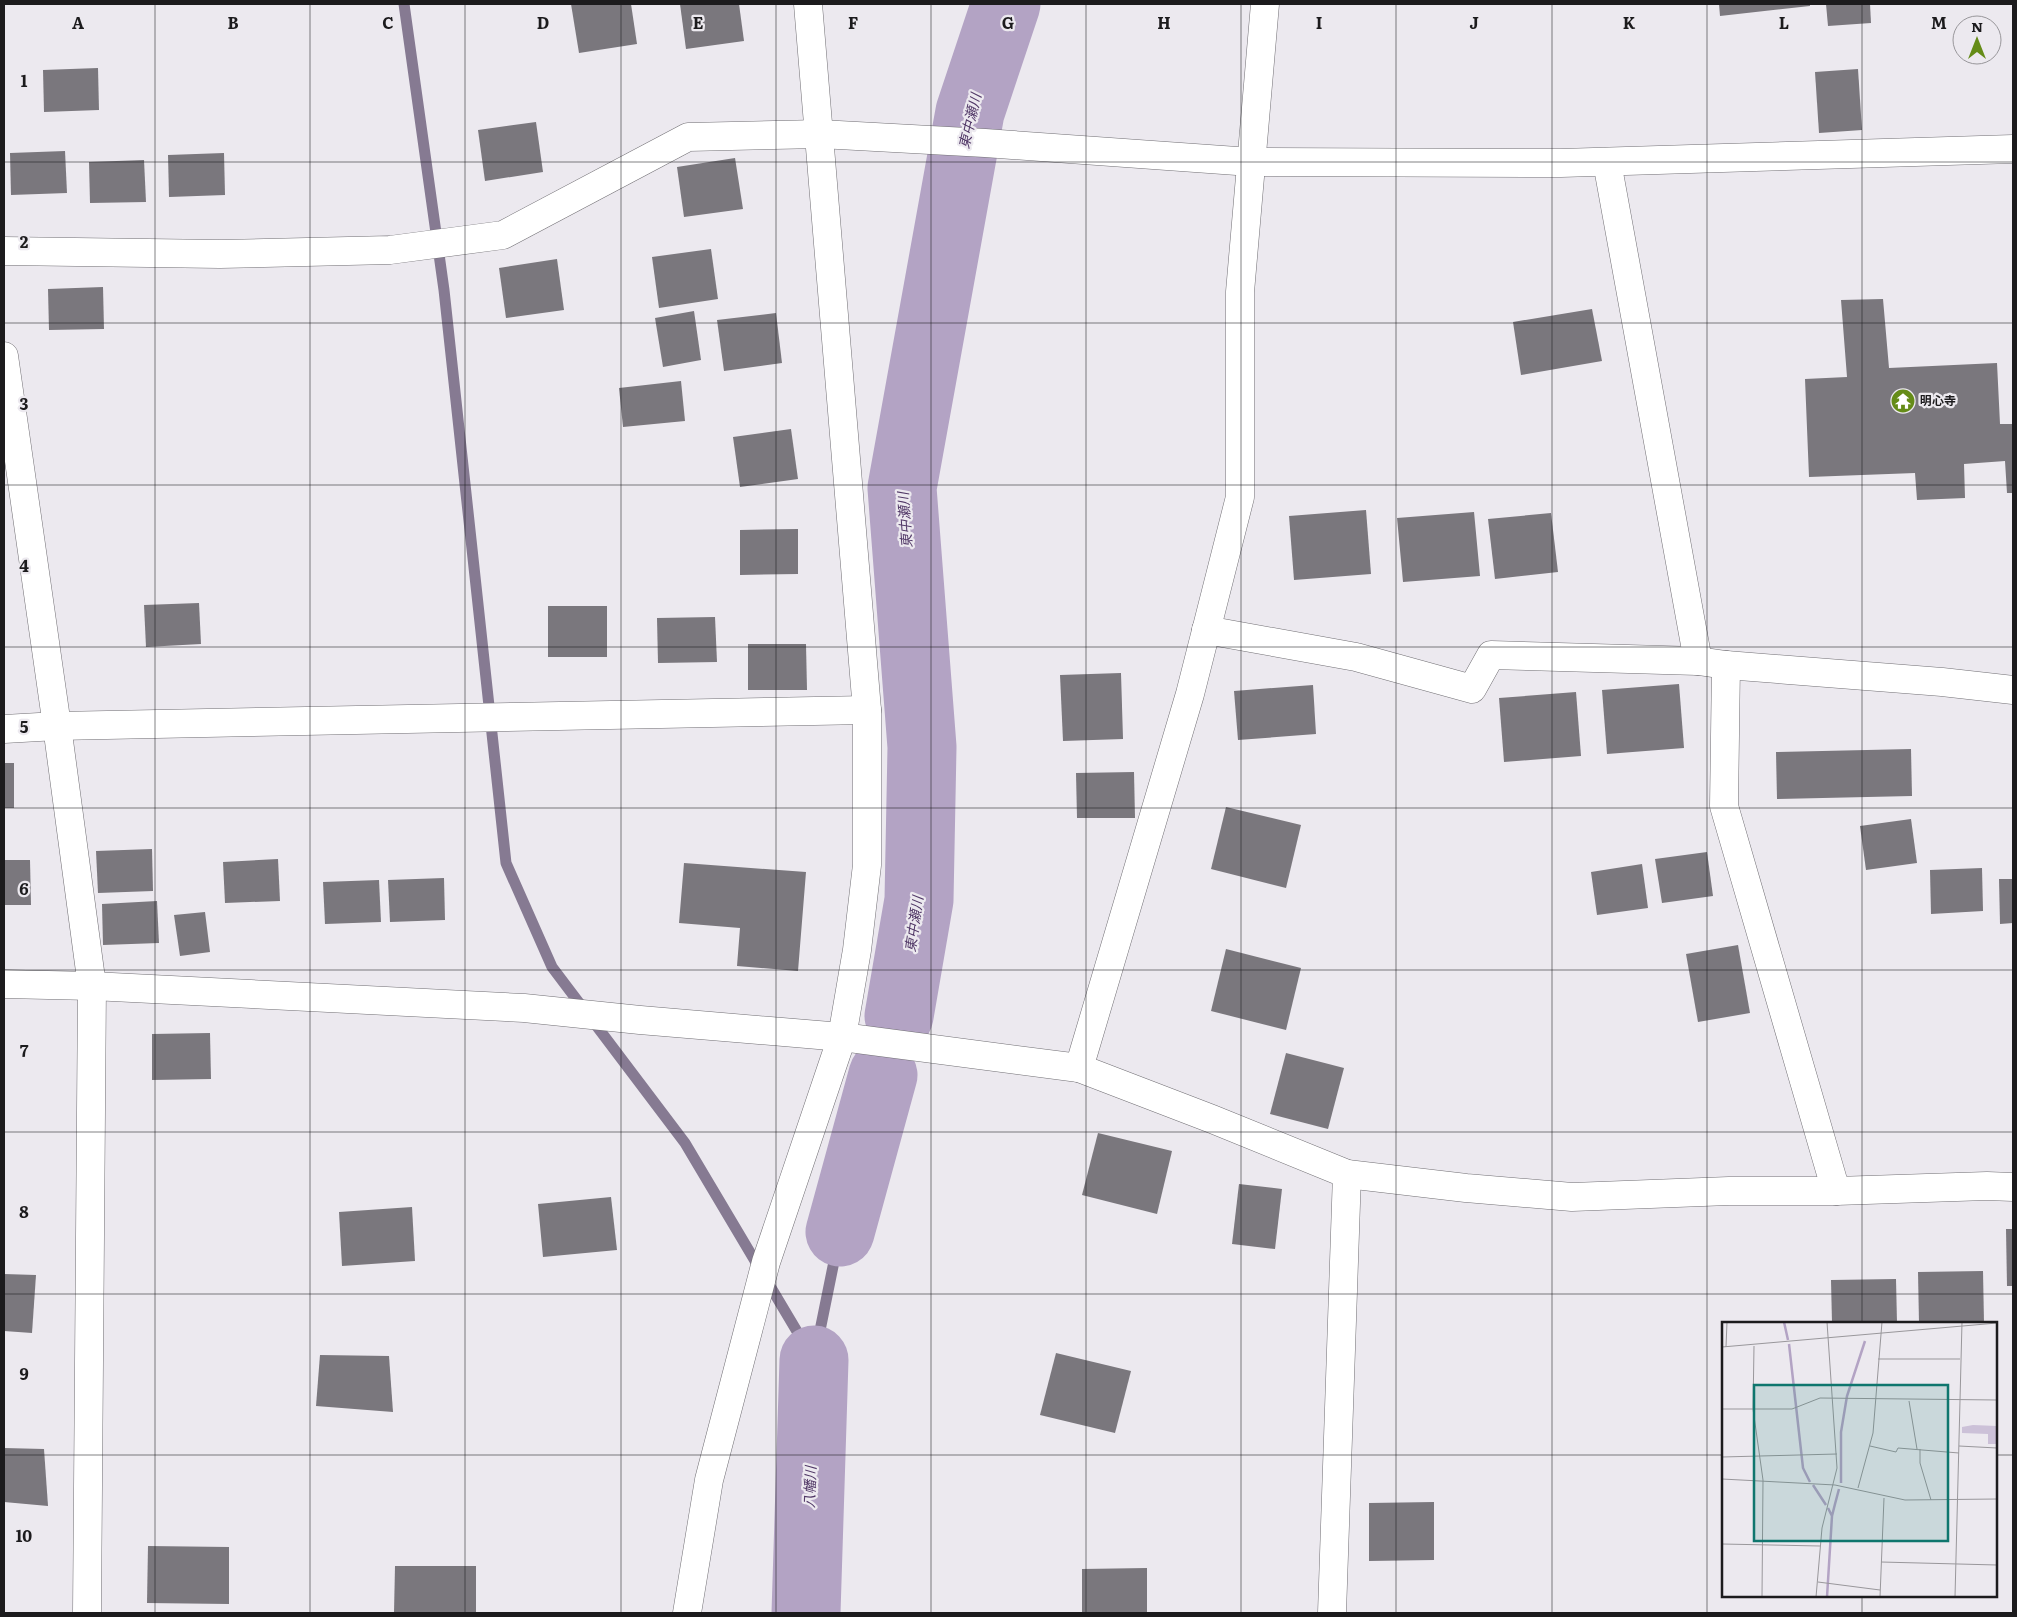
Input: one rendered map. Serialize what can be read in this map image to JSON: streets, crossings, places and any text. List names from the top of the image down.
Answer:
{
  "water": ["東中瀬川", "八幡川"],
  "places": {
    "temple": ["明心寺"]
  },
  "north": "top",
  "grid": {
    "columns": [
      "A",
      "B",
      "C",
      "D",
      "E",
      "F",
      "G",
      "H",
      "I",
      "J",
      "K",
      "L",
      "M"
    ],
    "rows": [
      "1",
      "2",
      "3",
      "4",
      "5",
      "6",
      "7",
      "8",
      "9",
      "10"
    ]
  }
}
